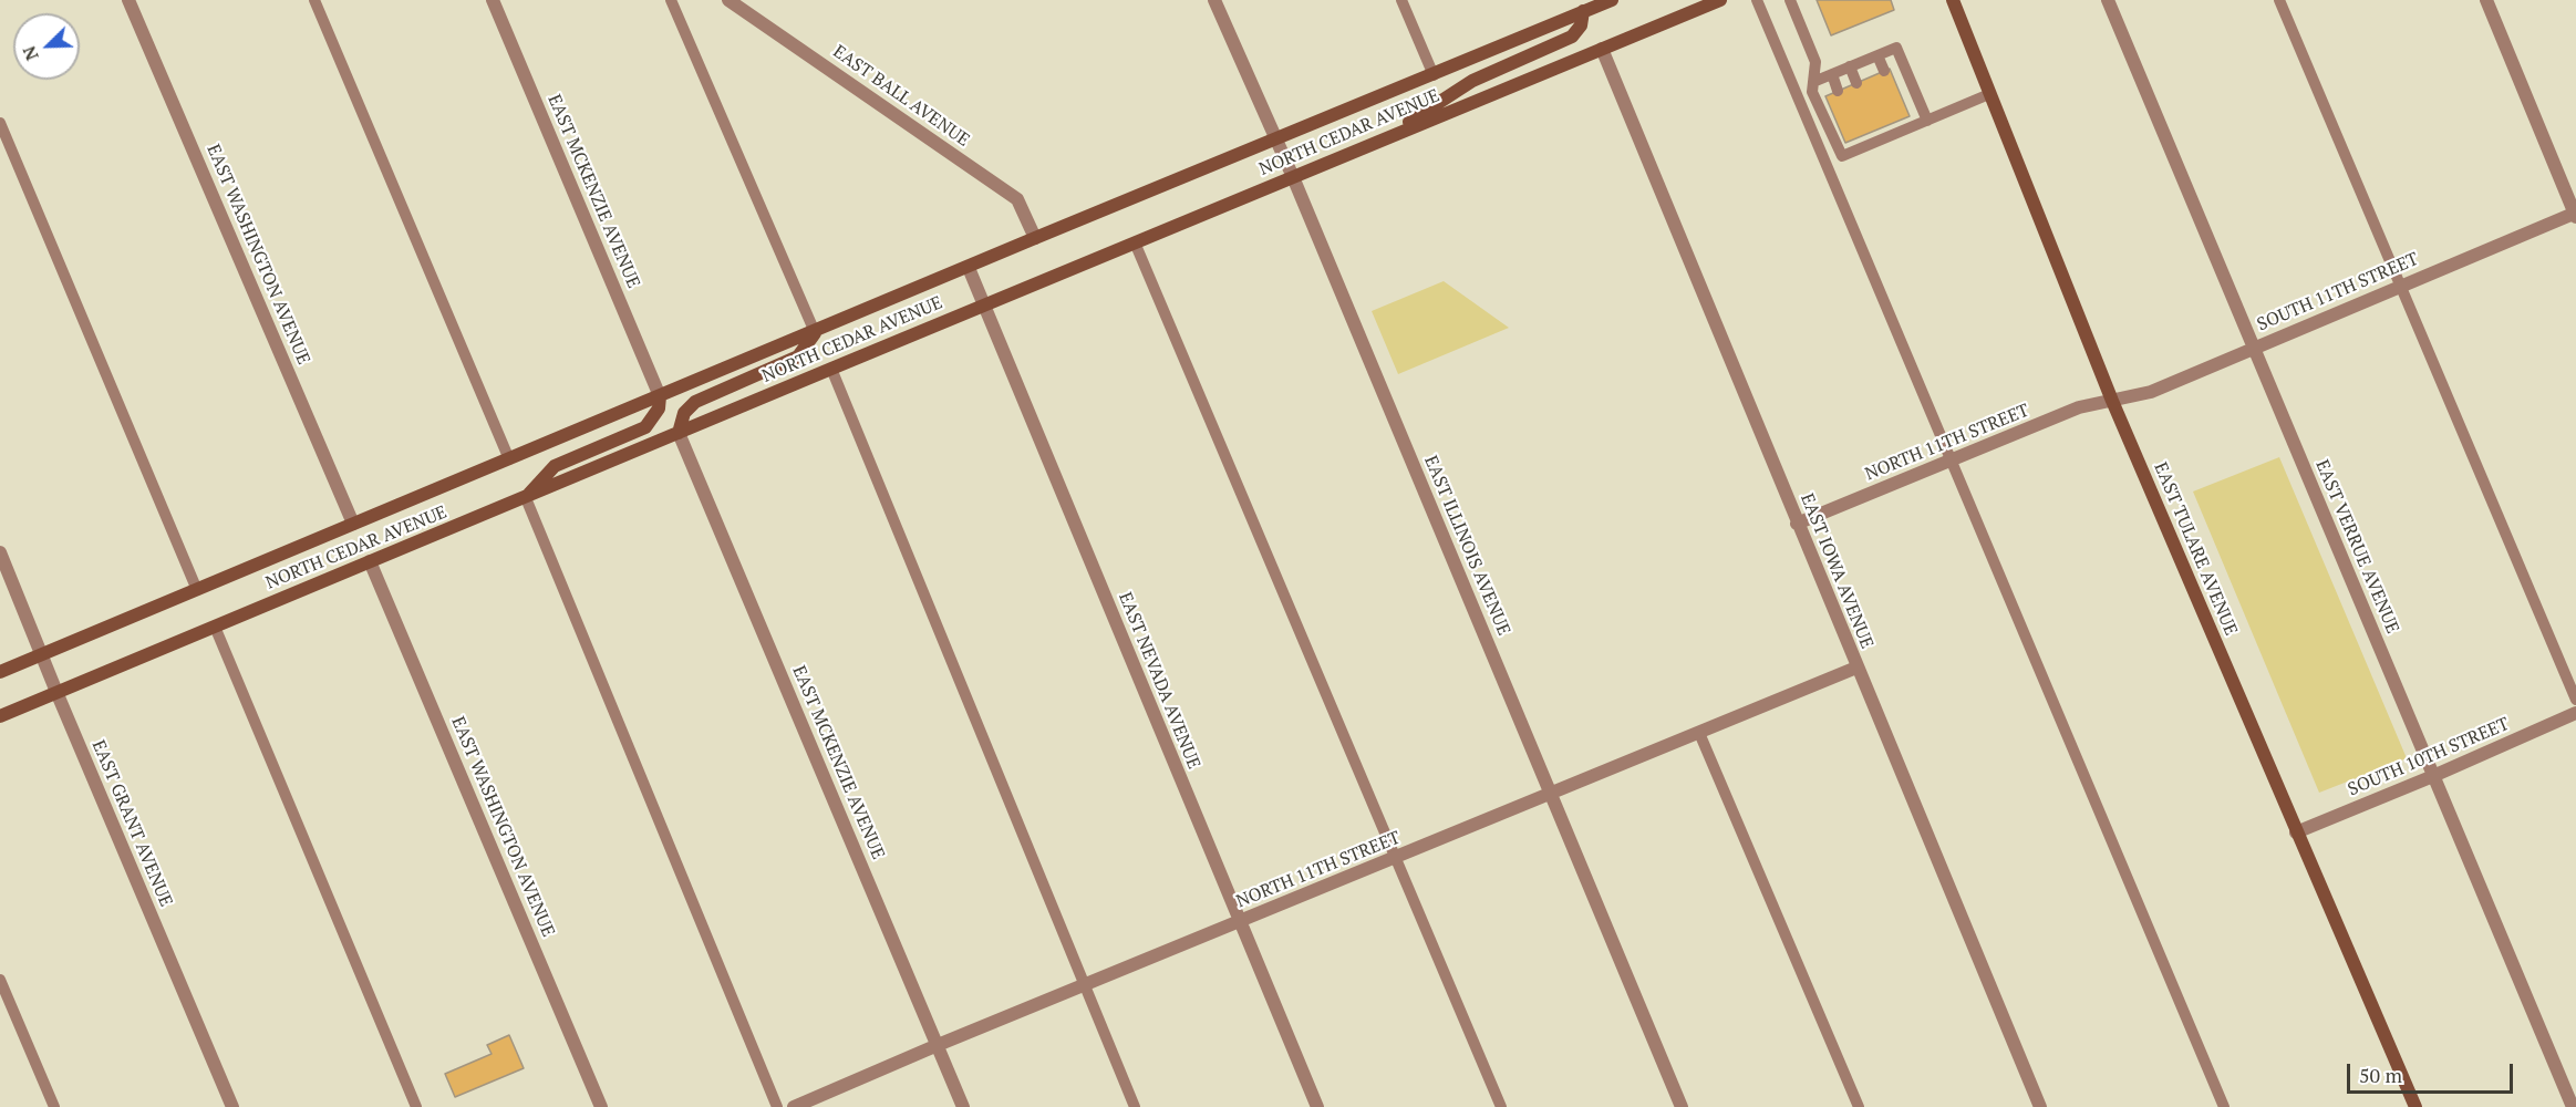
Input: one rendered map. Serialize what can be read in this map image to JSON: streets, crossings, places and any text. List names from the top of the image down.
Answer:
{
  "streets": {
    "main road": ["NORTH CEDAR AVENUE", "EAST TULARE AVENUE"],
    "street": [
      "EAST BALL AVENUE",
      "EAST MCKENZIE AVENUE",
      "EAST WASHINGTON AVENUE",
      "SOUTH 11TH STREET",
      "NORTH 11TH STREET",
      "EAST ILLINOIS AVENUE",
      "EAST VERRUE AVENUE",
      "EAST IOWA AVENUE",
      "EAST NEVADA AVENUE",
      "SOUTH 10TH STREET",
      "EAST GRANT AVENUE"
    ]
  },
  "crossings": [
    ["EAST BALL AVENUE", "NORTH CEDAR AVENUE"],
    ["NORTH CEDAR AVENUE", "EAST MCKENZIE AVENUE"],
    ["NORTH CEDAR AVENUE", "EAST WASHINGTON AVENUE"],
    ["NORTH CEDAR AVENUE", "EAST ILLINOIS AVENUE"],
    ["NORTH CEDAR AVENUE", "EAST IOWA AVENUE"],
    ["NORTH CEDAR AVENUE", "EAST NEVADA AVENUE"],
    ["NORTH CEDAR AVENUE", "EAST GRANT AVENUE"],
    ["EAST MCKENZIE AVENUE", "NORTH 11TH STREET"],
    ["SOUTH 11TH STREET", "NORTH 11TH STREET"],
    ["SOUTH 11TH STREET", "EAST VERRUE AVENUE"],
    ["SOUTH 11TH STREET", "EAST TULARE AVENUE"],
    ["NORTH 11TH STREET", "EAST ILLINOIS AVENUE"],
    ["NORTH 11TH STREET", "EAST TULARE AVENUE"],
    ["NORTH 11TH STREET", "EAST IOWA AVENUE"],
    ["NORTH 11TH STREET", "EAST NEVADA AVENUE"],
    ["EAST VERRUE AVENUE", "SOUTH 10TH STREET"],
    ["EAST TULARE AVENUE", "SOUTH 10TH STREET"]
  ],
  "scale_bar": "50 m",
  "north": "bottom left"
}
